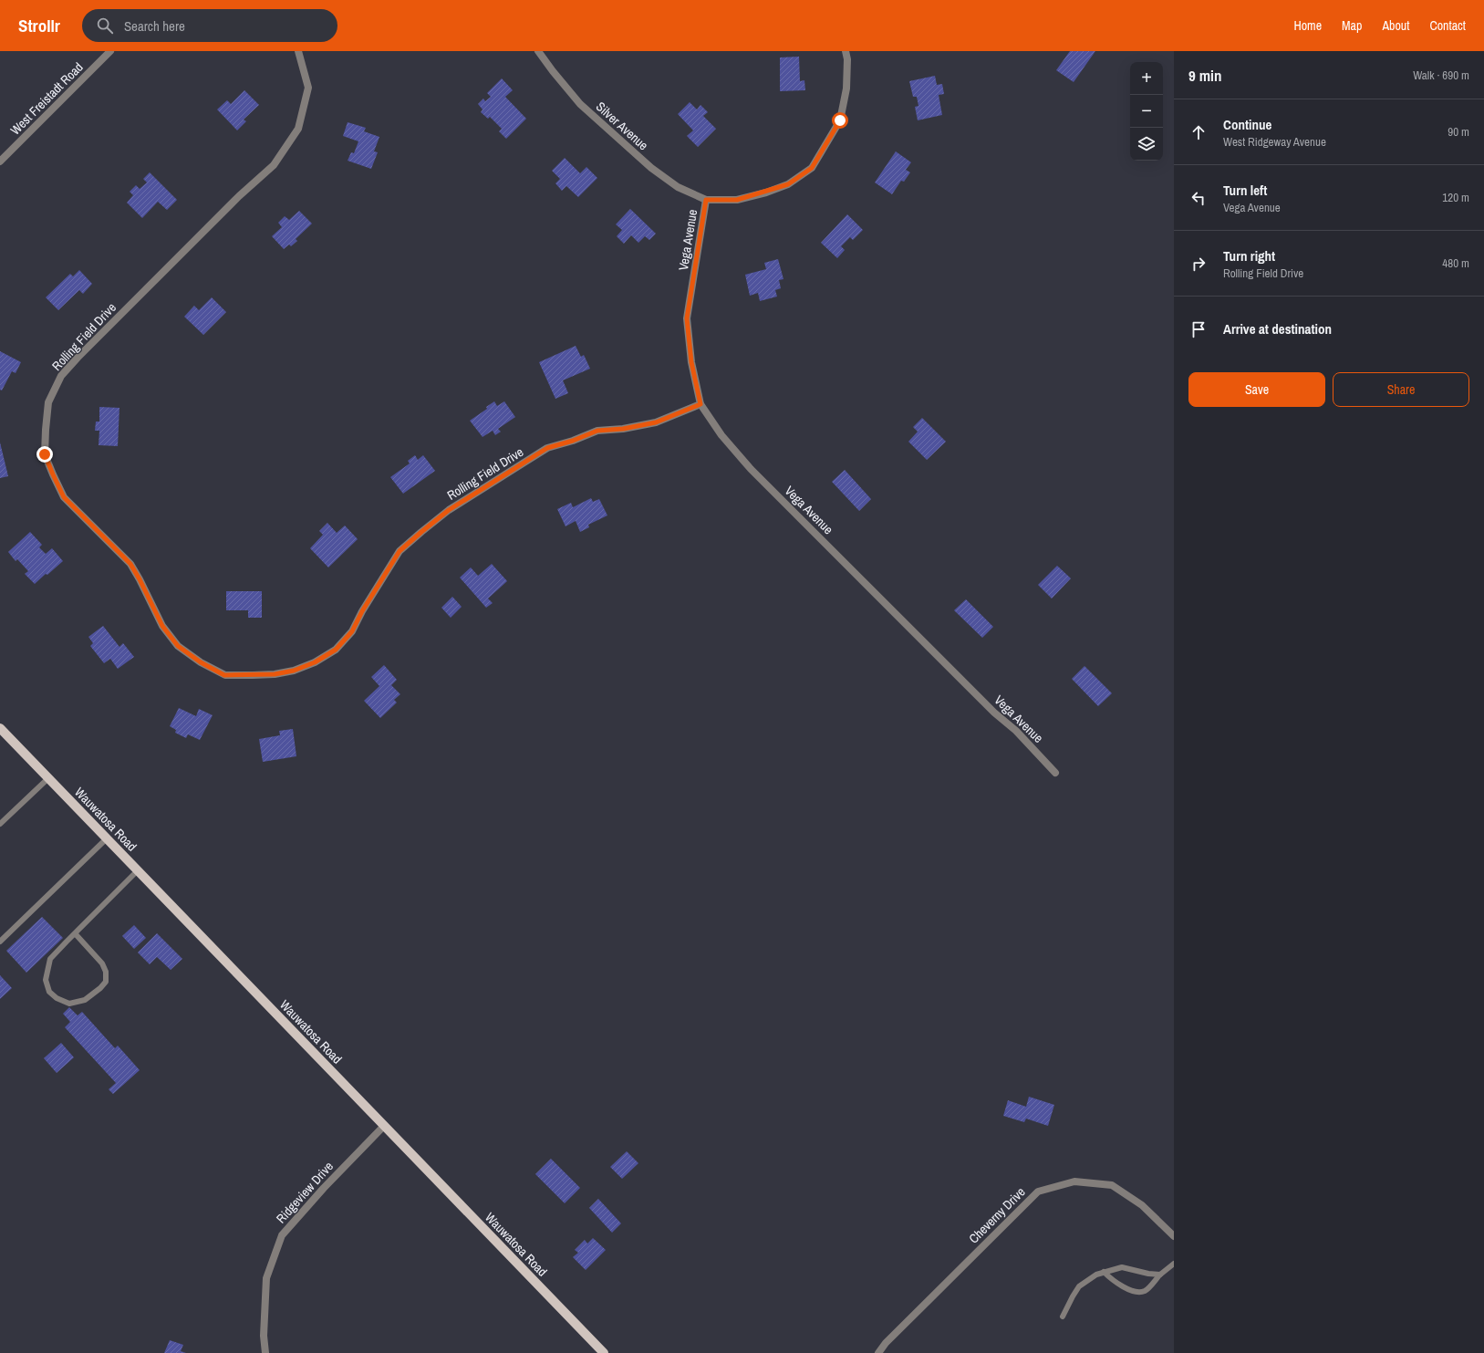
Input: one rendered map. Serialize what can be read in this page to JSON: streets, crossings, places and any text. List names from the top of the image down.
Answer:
{
  "streets": {
    "main road": ["Wauwatosa Road"],
    "street": [
      "West Freistadt Road",
      "Silver Avenue",
      "Vega Avenue",
      "Rolling Field Drive",
      "Ridgeview Drive",
      "Cheverny Drive"
    ]
  },
  "crossings": [
    ["Silver Avenue", "Vega Avenue"],
    ["Vega Avenue", "Rolling Field Drive"],
    ["Wauwatosa Road", "Ridgeview Drive"]
  ],
  "page": {
    "header": "Strollr",
    "search": "Search here",
    "nav": [
      "Home",
      "Map",
      "About",
      "Contact"
    ],
    "heading": ["9 min", "Walk · 690 m"],
    "map_buttons": ["+", "−"],
    "list": [
      ["Continue", "West Ridgeway Avenue", "90 m"],
      ["Turn left", "Vega Avenue", "120 m"],
      ["Turn right", "Rolling Field Drive", "480 m"],
      "Arrive at destination"
    ],
    "buttons": ["Save", "Share"]
  }
}
